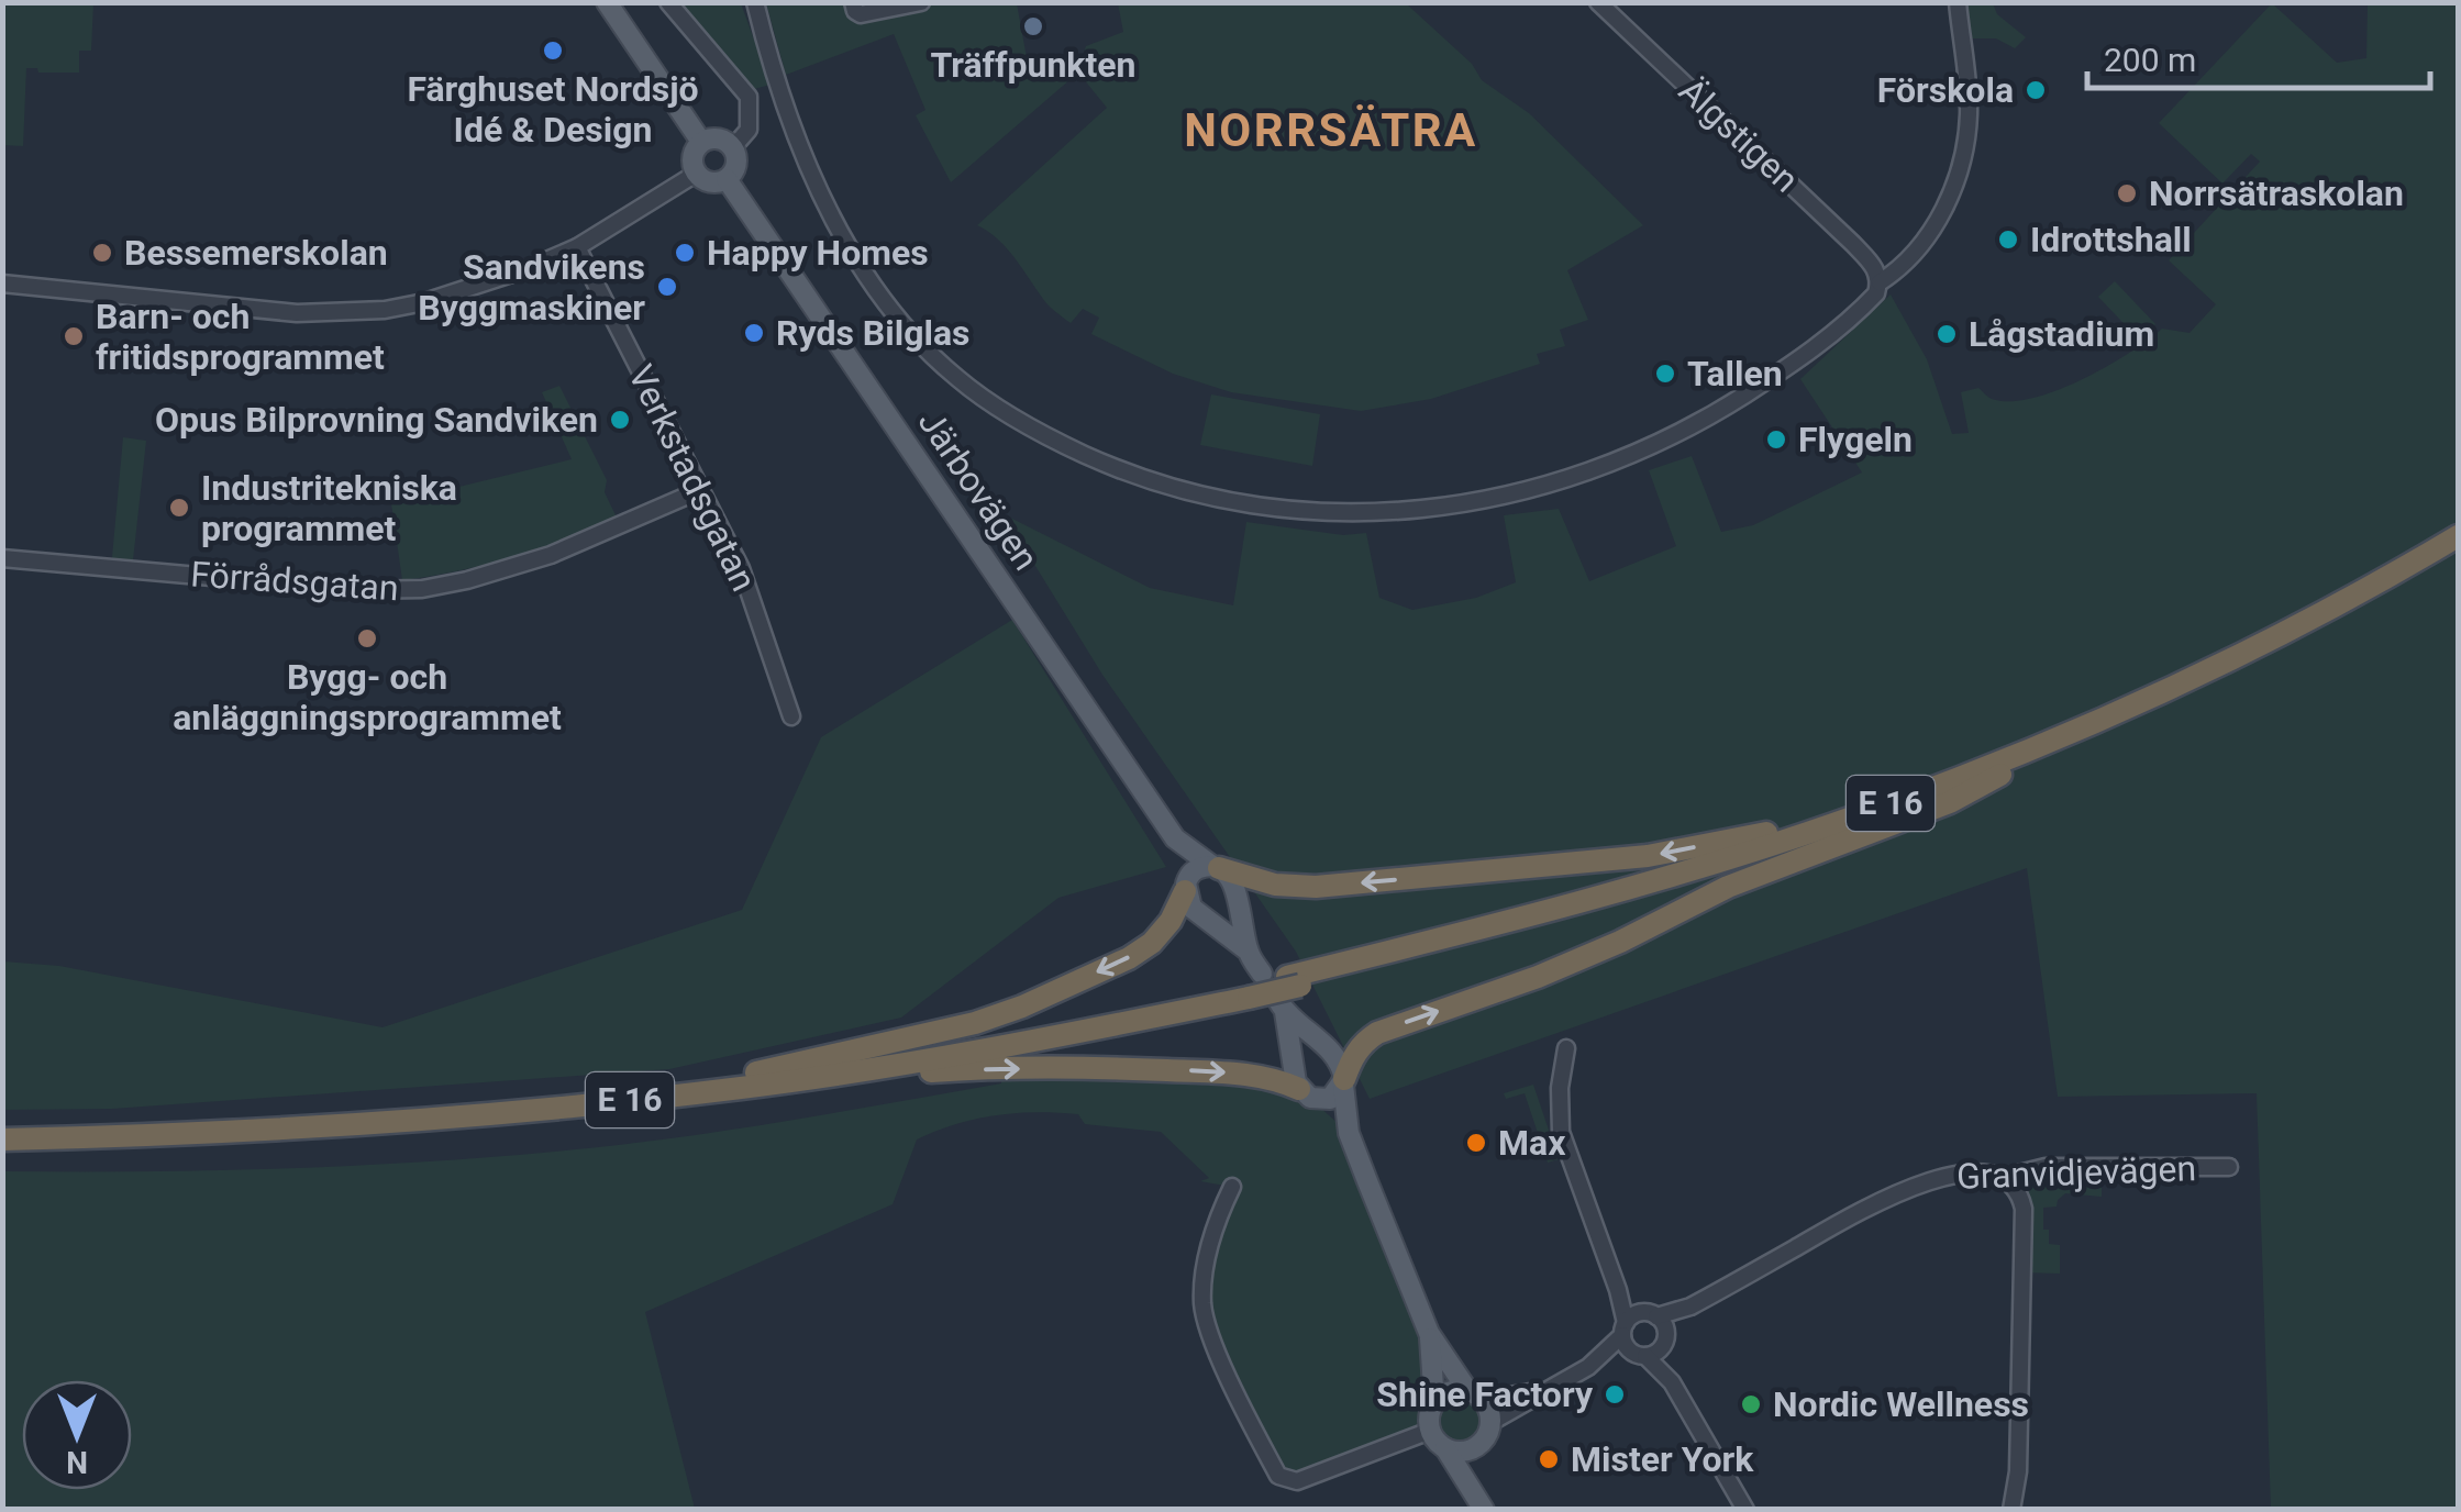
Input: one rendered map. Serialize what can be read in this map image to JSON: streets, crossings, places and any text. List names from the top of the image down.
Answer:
{
  "streets": {
    "highway": ["E 16"],
    "main road": ["Järbovägen"],
    "street": [
      "Älgstigen",
      "Verkstadsgatan",
      "Förrådsgatan",
      "Granvidjevägen"
    ]
  },
  "crossings": [
    ["Verkstadsgatan", "Förrådsgatan"],
    ["Järbovägen", "E 16"]
  ],
  "districts": ["NORRSÄTRA"],
  "places": [
    "Träffpunkten",
    "Färghuset Nordsjö Idé & Design",
    "Förskola",
    "Norrsätraskolan",
    "Idrottshall",
    "Bessemerskolan",
    "Happy Homes",
    "Sandvikens Byggmaskiner",
    "Ryds Bilglas",
    "Lågstadium",
    "Barn- och fritidsprogrammet",
    "Tallen",
    "Opus Bilprovning Sandviken",
    "Flygeln",
    "Industritekniska programmet",
    "Bygg- och anläggningsprogrammet",
    "Max",
    "Shine Factory",
    "Nordic Wellness",
    "Mister York"
  ],
  "scale_bar": "200 m",
  "north": "bottom"
}
